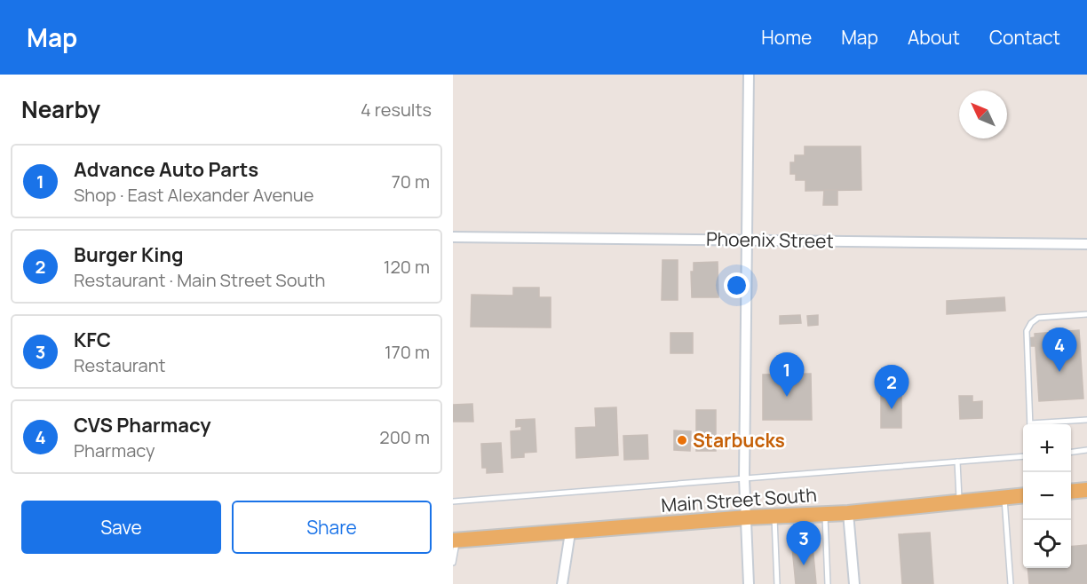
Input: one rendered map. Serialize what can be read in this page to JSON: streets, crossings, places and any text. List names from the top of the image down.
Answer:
{
  "streets": {
    "main road": ["Main Street South"],
    "street": ["Phoenix Street"]
  },
  "places": ["Starbucks"],
  "north": "top left",
  "page": {
    "header": "Map",
    "nav": [
      "Home",
      "Map",
      "About",
      "Contact"
    ],
    "heading": ["Nearby", "4 results"],
    "list": [
      {
        "mark": "1",
        "name": "Advance Auto Parts",
        "note": "Shop · East Alexander Avenue",
        "value": "70 m"
      },
      {
        "mark": "2",
        "name": "Burger King",
        "note": "Restaurant · Main Street South",
        "value": "120 m"
      },
      {
        "mark": "3",
        "name": "KFC",
        "note": "Restaurant",
        "value": "170 m"
      },
      {
        "mark": "4",
        "name": "CVS Pharmacy",
        "note": "Pharmacy",
        "value": "200 m"
      }
    ],
    "pins": [
      "4",
      "1",
      "2",
      "3"
    ],
    "map_buttons": ["+", "−"],
    "buttons": ["Save", "Share"]
  }
}
